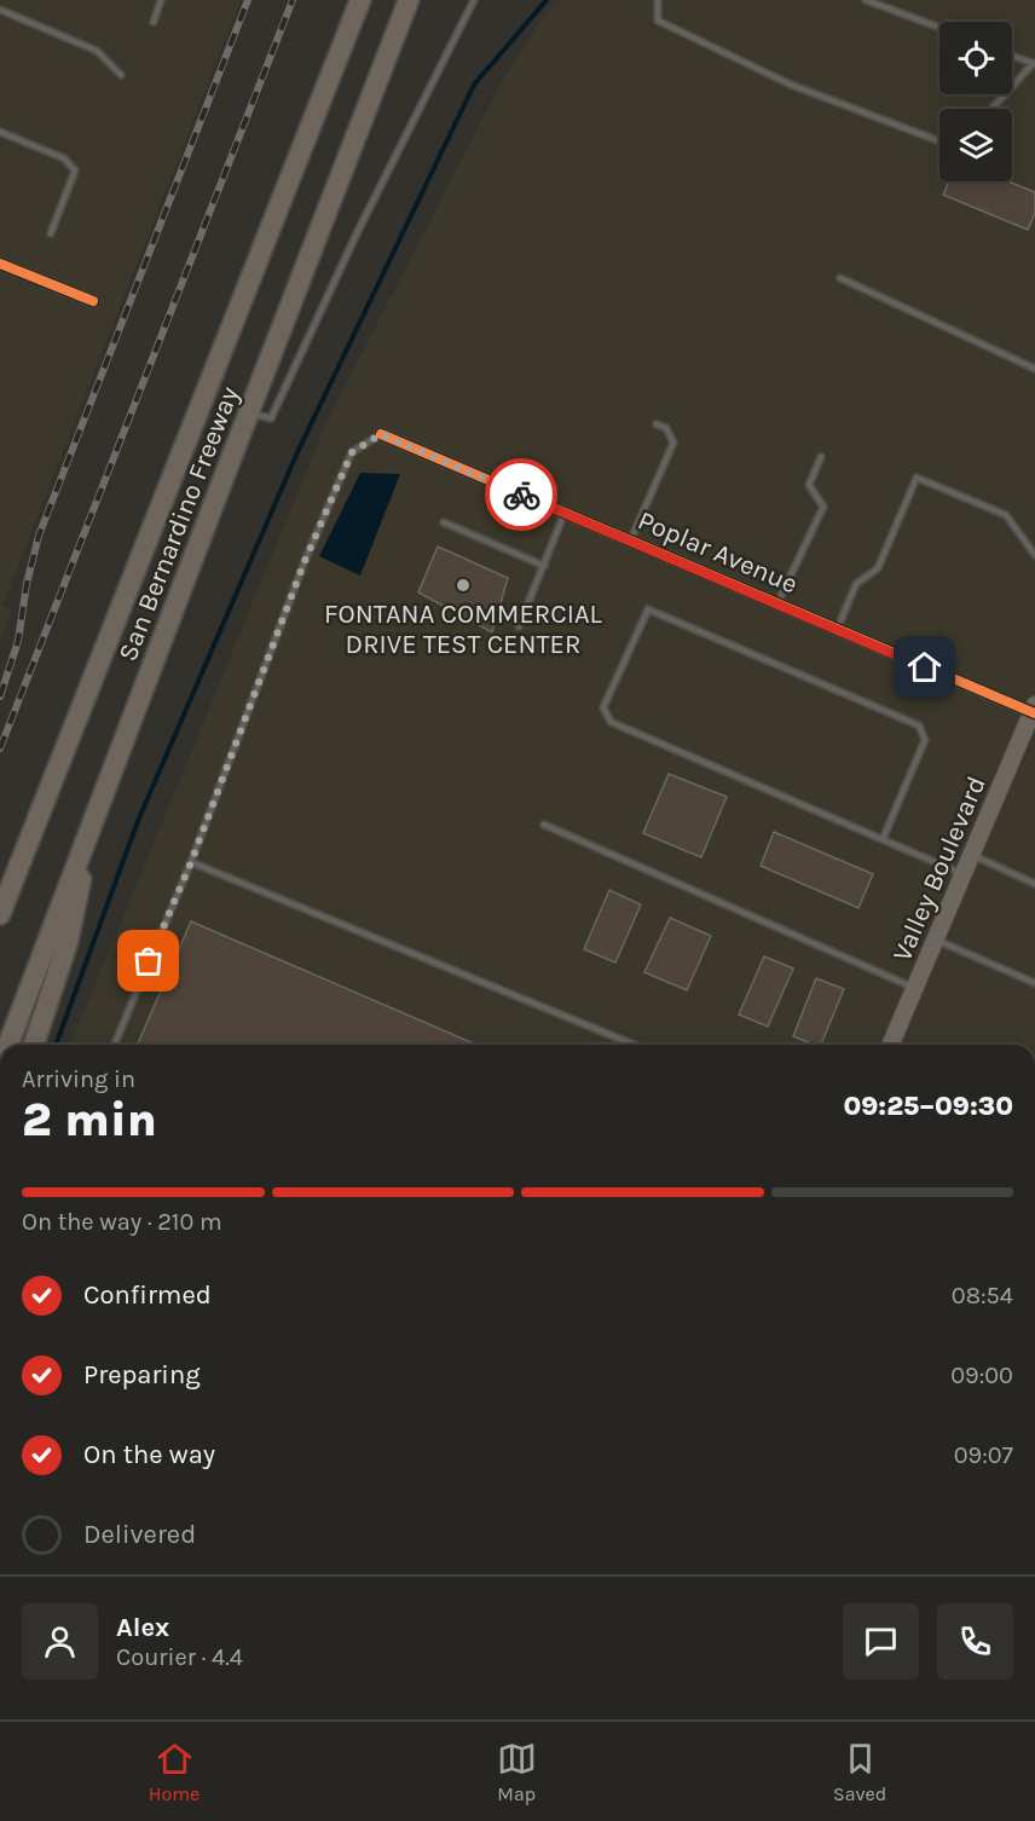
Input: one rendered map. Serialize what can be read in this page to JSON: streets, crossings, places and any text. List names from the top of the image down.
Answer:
{
  "streets": {
    "highway": ["San Bernardino Freeway"],
    "main road": ["Valley Boulevard"],
    "street": ["Poplar Avenue"]
  },
  "crossings": [
    ["Poplar Avenue", "Valley Boulevard"]
  ],
  "places": ["FONTANA COMMERCIAL DRIVE TEST CENTER"],
  "page": {
    "heading": ["2 min", "Arriving in", "09:25–09:30"],
    "panel": ["Alex", "Courier · 4.4"],
    "bar": "On the way · 210 m",
    "list": [
      ["Confirmed", "08:54"],
      ["Preparing", "09:00"],
      ["On the way", "09:07"],
      "Delivered"
    ],
    "tabs": ["Home", "Map", "Saved"]
  }
}
